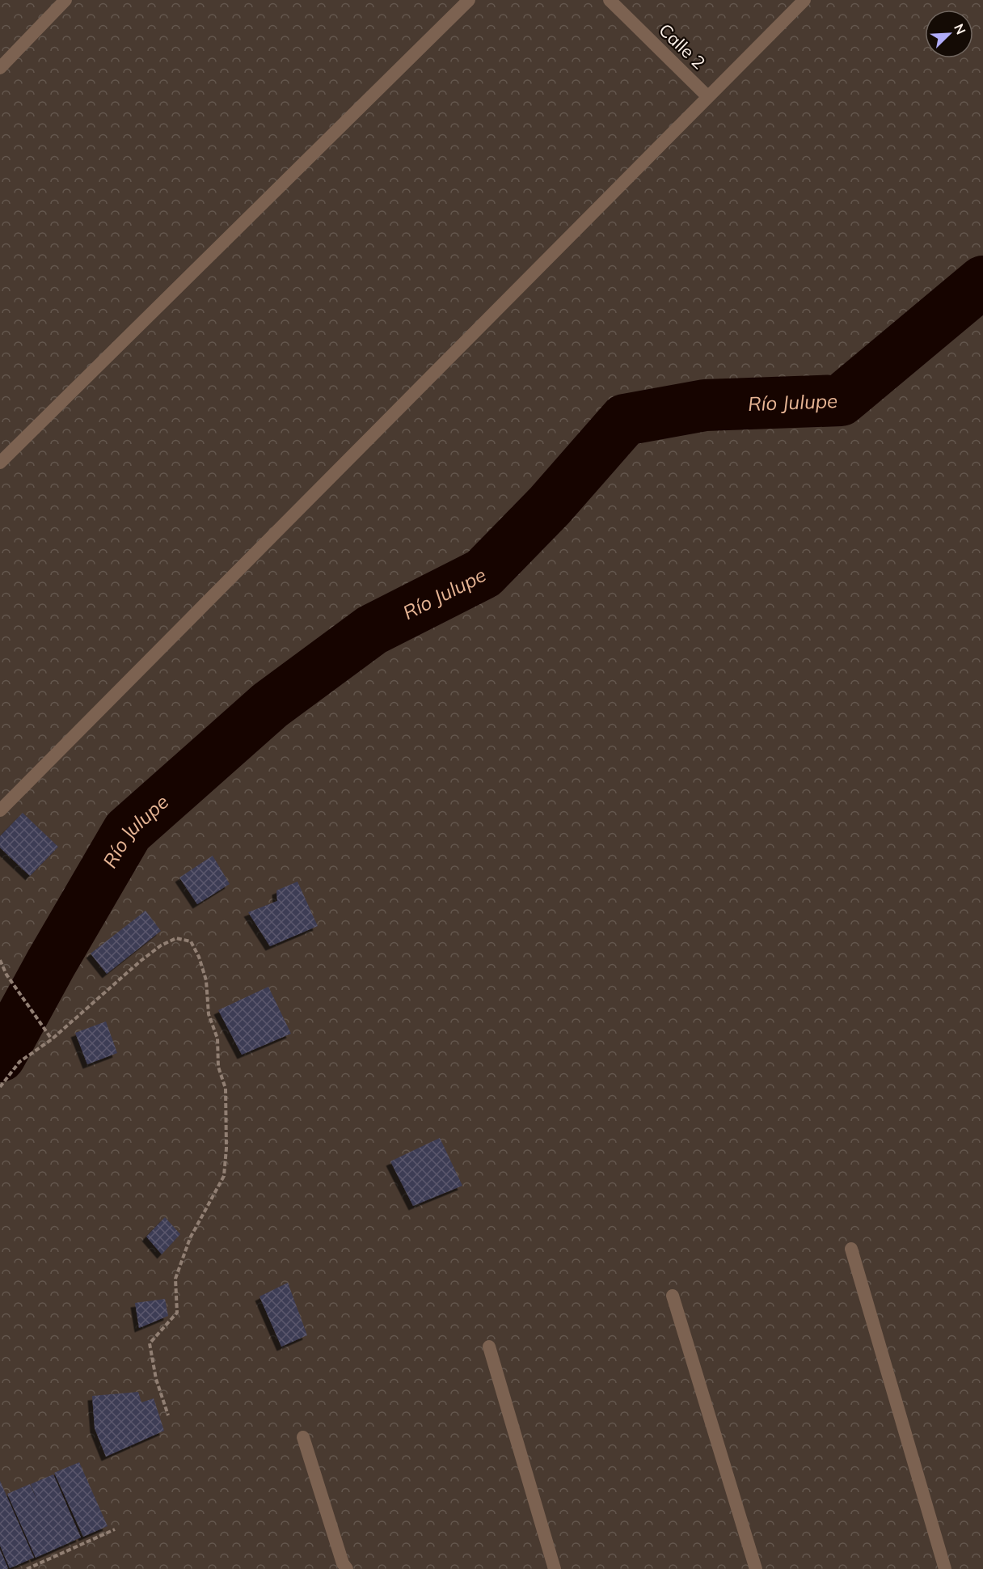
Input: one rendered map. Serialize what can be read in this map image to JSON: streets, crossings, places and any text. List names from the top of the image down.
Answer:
{
  "streets": {
    "street": ["Calle 2"]
  },
  "water": ["Río Julupe"],
  "north": "top right"
}
